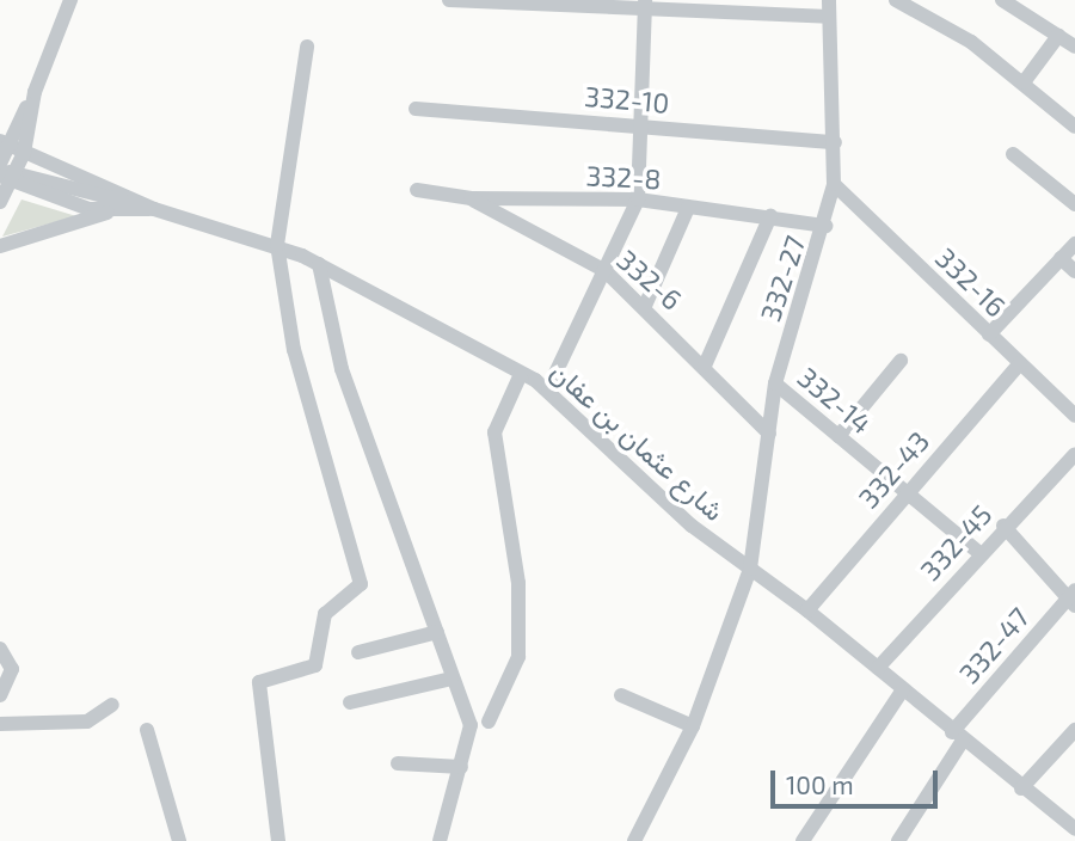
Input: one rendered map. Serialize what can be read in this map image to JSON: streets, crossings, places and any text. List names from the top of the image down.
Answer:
{
  "streets": {
    "street": [
      "332-10",
      "332-8",
      "332-27",
      "332-6",
      "332-16",
      "332-14",
      "شارع عثمان بن عفان",
      "332-43",
      "332-45",
      "332-47"
    ]
  },
  "crossings": [
    ["332-10", "332-27"],
    ["332-8", "332-27"],
    ["332-8", "332-6"],
    ["332-27", "332-6"],
    ["332-27", "332-16"],
    ["332-27", "332-14"],
    ["332-27", "شارع عثمان بن عفان"],
    ["332-16", "332-43"],
    ["332-14", "332-43"],
    ["332-14", "332-45"],
    ["شارع عثمان بن عفان", "332-43"],
    ["شارع عثمان بن عفان", "332-45"],
    ["شارع عثمان بن عفان", "332-47"]
  ],
  "scale_bar": "100 m"
}
